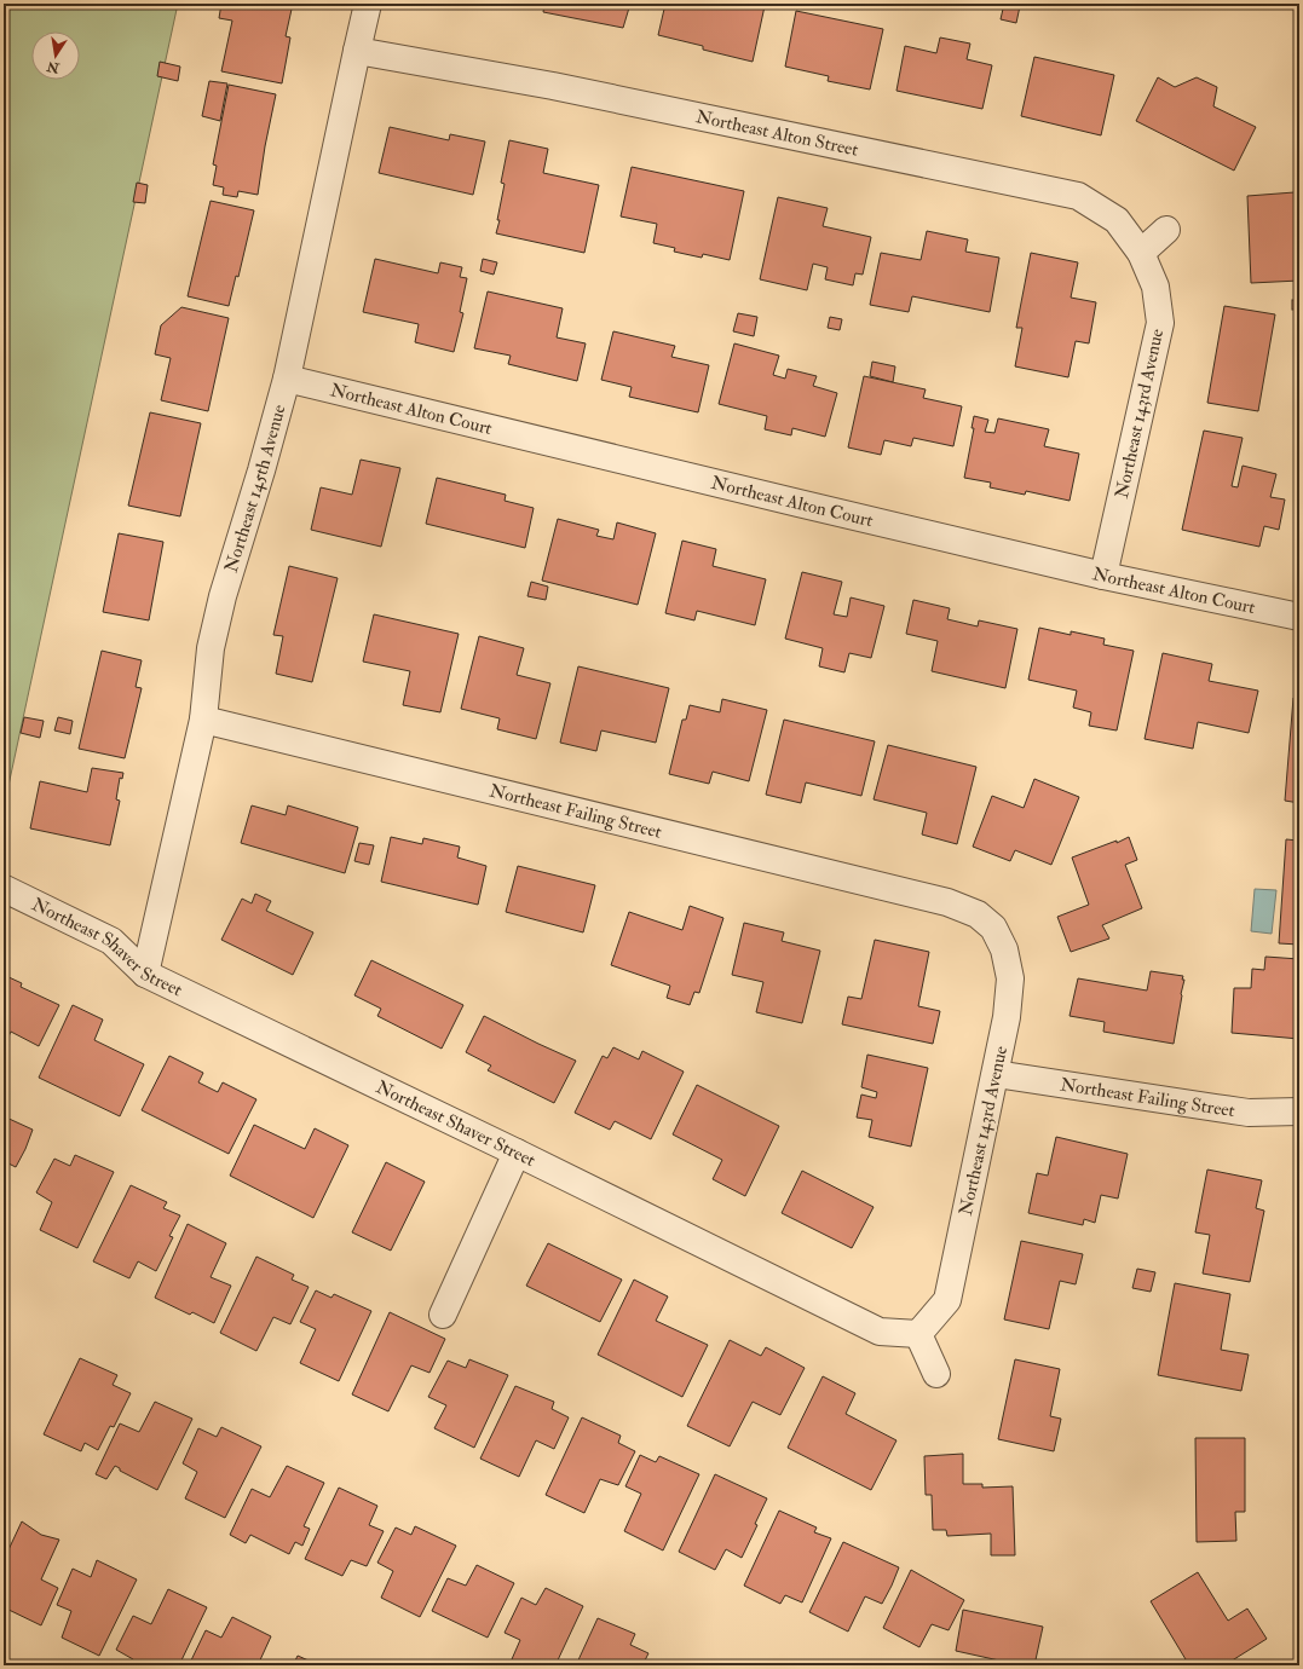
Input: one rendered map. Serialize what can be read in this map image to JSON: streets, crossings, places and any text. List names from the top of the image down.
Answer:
{
  "streets": {
    "street": [
      "Northeast Alton Street",
      "Northeast Alton Court",
      "Northeast 143rd Avenue",
      "Northeast 145th Avenue",
      "Northeast Failing Street",
      "Northeast Shaver Street"
    ]
  },
  "crossings": [
    ["Northeast Alton Street", "Northeast 143rd Avenue"],
    ["Northeast Alton Street", "Northeast 145th Avenue"],
    ["Northeast Alton Court", "Northeast 143rd Avenue"],
    ["Northeast Alton Court", "Northeast 145th Avenue"],
    ["Northeast 143rd Avenue", "Northeast Failing Street"],
    ["Northeast 143rd Avenue", "Northeast Shaver Street"],
    ["Northeast 145th Avenue", "Northeast Failing Street"],
    ["Northeast 145th Avenue", "Northeast Shaver Street"]
  ],
  "north": "bottom"
}
